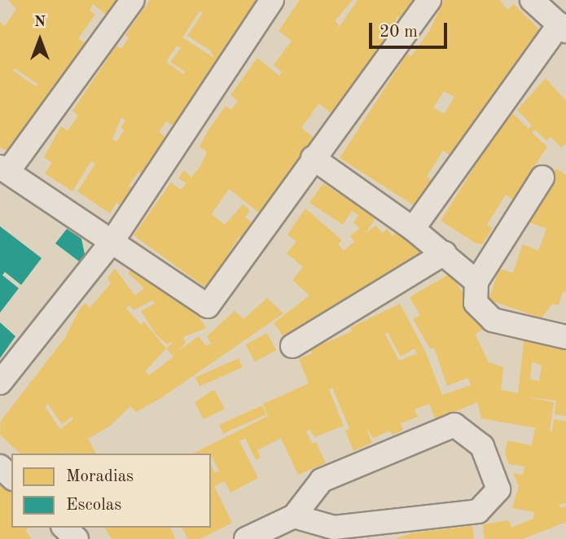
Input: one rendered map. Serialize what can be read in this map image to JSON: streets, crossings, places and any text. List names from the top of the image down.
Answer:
{
  "legend": ["Moradias", "Escolas"],
  "scale_bar": "20 m",
  "north": "top"
}
